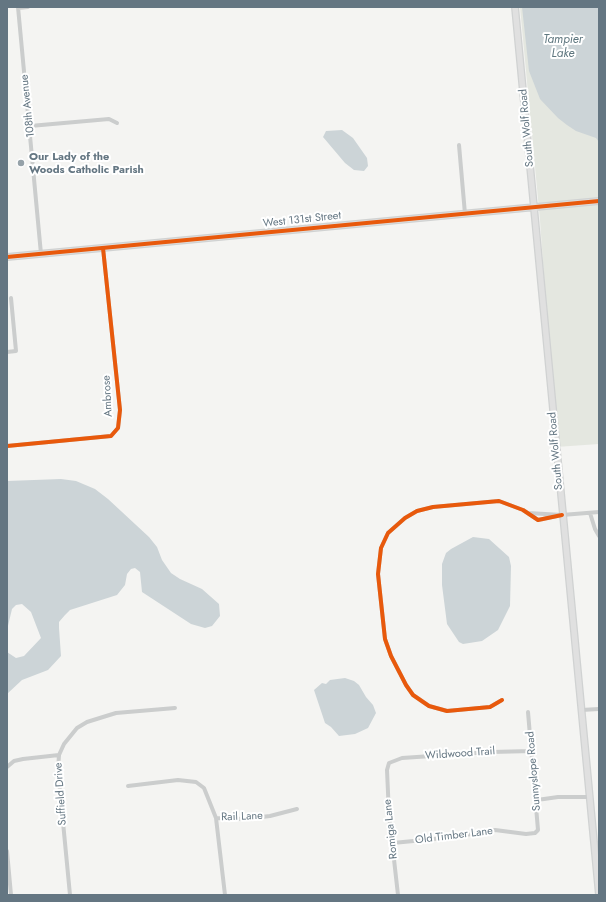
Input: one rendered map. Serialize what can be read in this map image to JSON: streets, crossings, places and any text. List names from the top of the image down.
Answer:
{
  "streets": {
    "main road": ["South Wolf Road", "West 131st Street"],
    "street": [
      "108th Avenue",
      "Ambrose",
      "Wildwood Trail",
      "Sunnyslope Road",
      "Suffield Drive",
      "Rail Lane",
      "Romiga Lane",
      "Old Timber Lane"
    ]
  },
  "crossings": [
    ["108th Avenue", "West 131st Street"],
    ["South Wolf Road", "West 131st Street"],
    ["West 131st Street", "Ambrose"],
    ["Wildwood Trail", "Sunnyslope Road"],
    ["Wildwood Trail", "Romiga Lane"],
    ["Sunnyslope Road", "Old Timber Lane"],
    ["Romiga Lane", "Old Timber Lane"]
  ],
  "water": ["Tampier Lake"],
  "places": ["Our Lady of the Woods Catholic Parish"]
}
